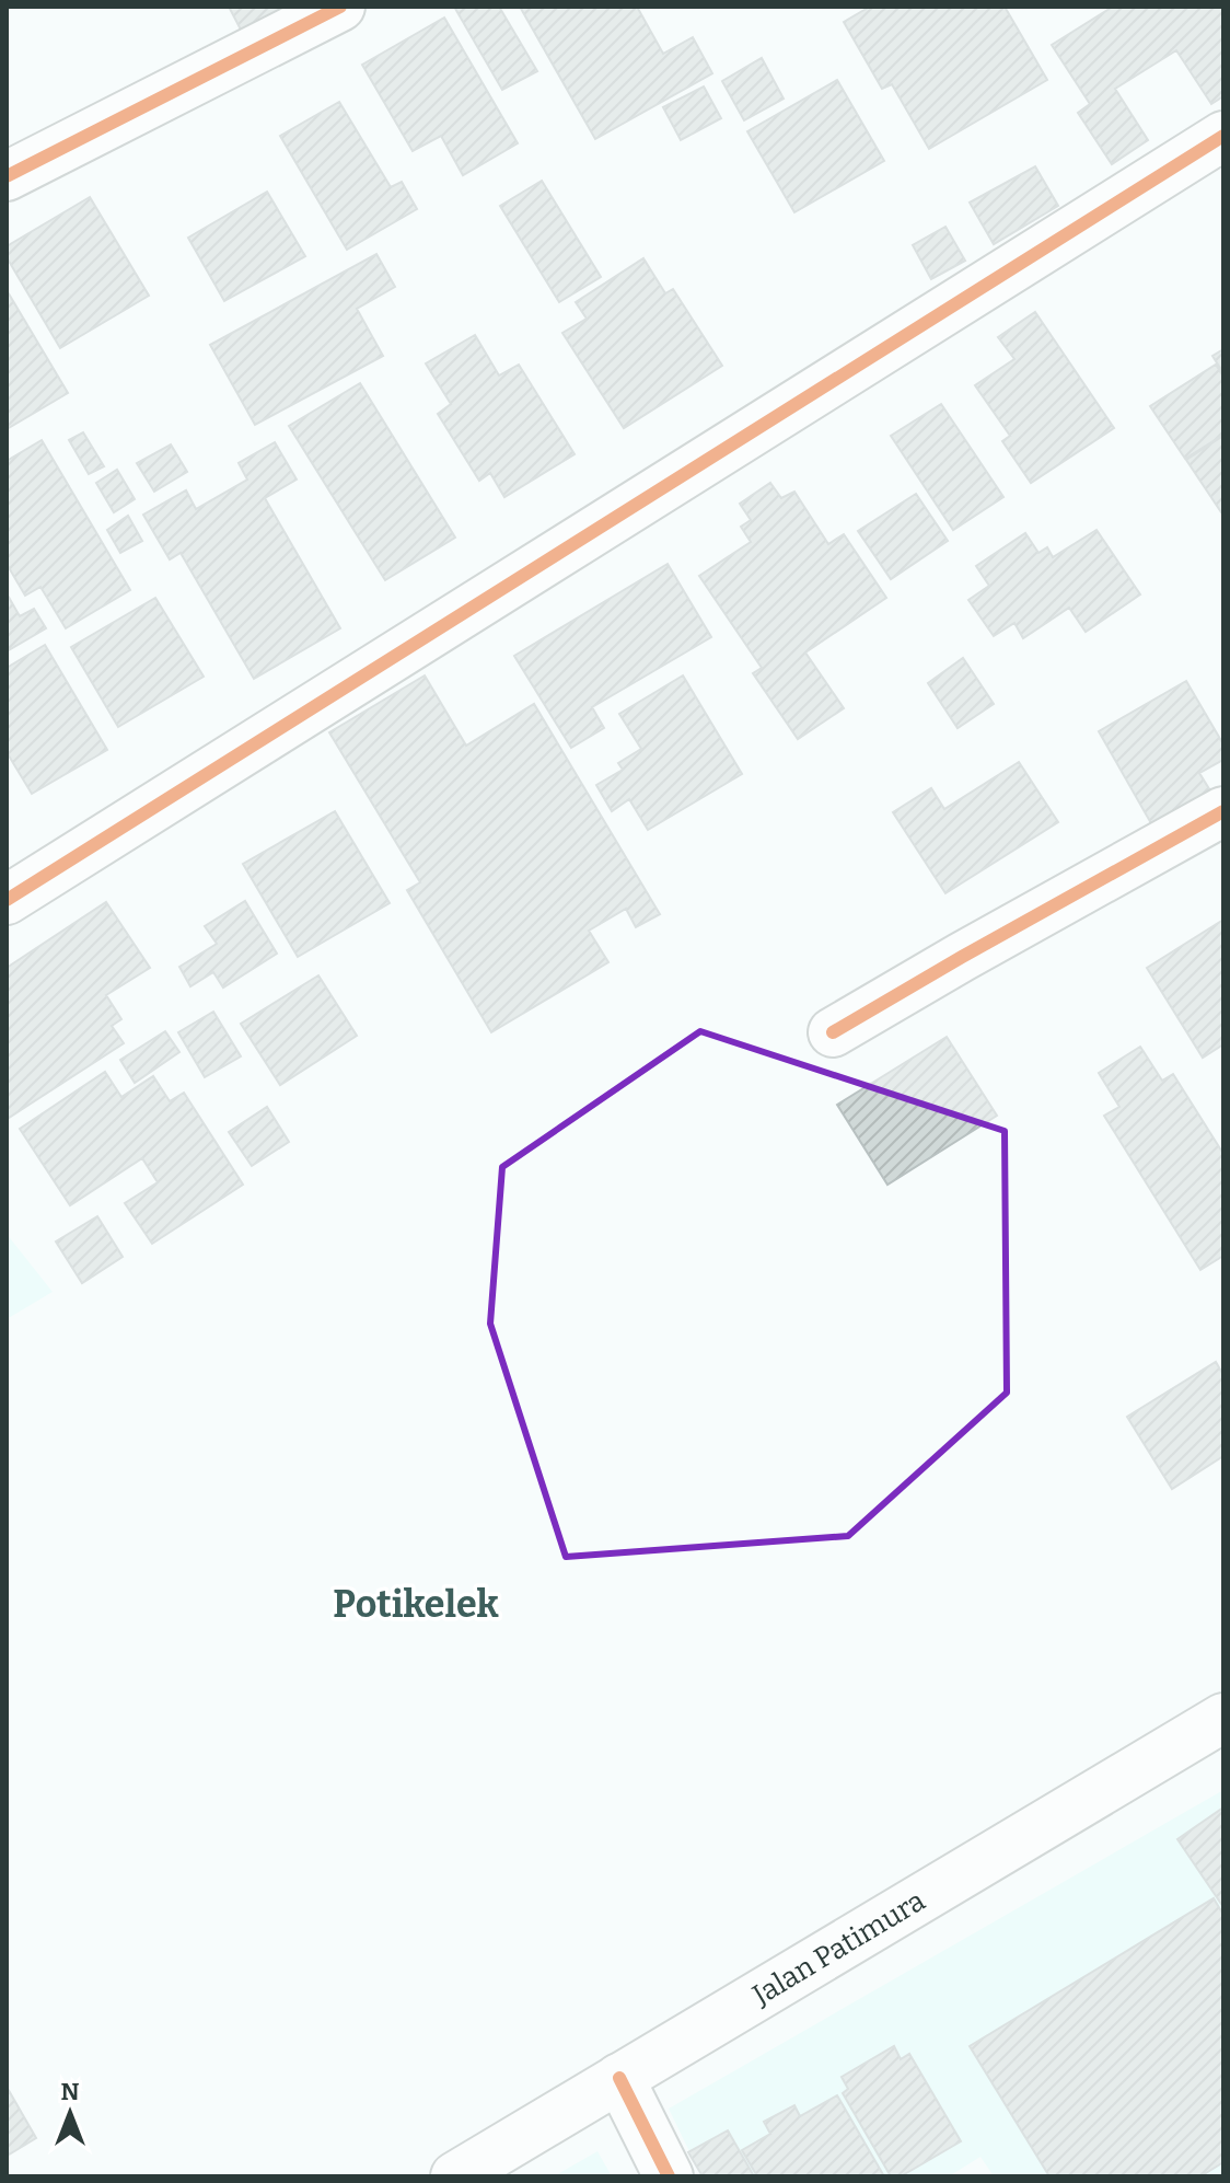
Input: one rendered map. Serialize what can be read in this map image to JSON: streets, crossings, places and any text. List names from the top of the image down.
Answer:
{
  "streets": {
    "street": ["Jalan Patimura"]
  },
  "districts": ["Potikelek"],
  "north": "top"
}
